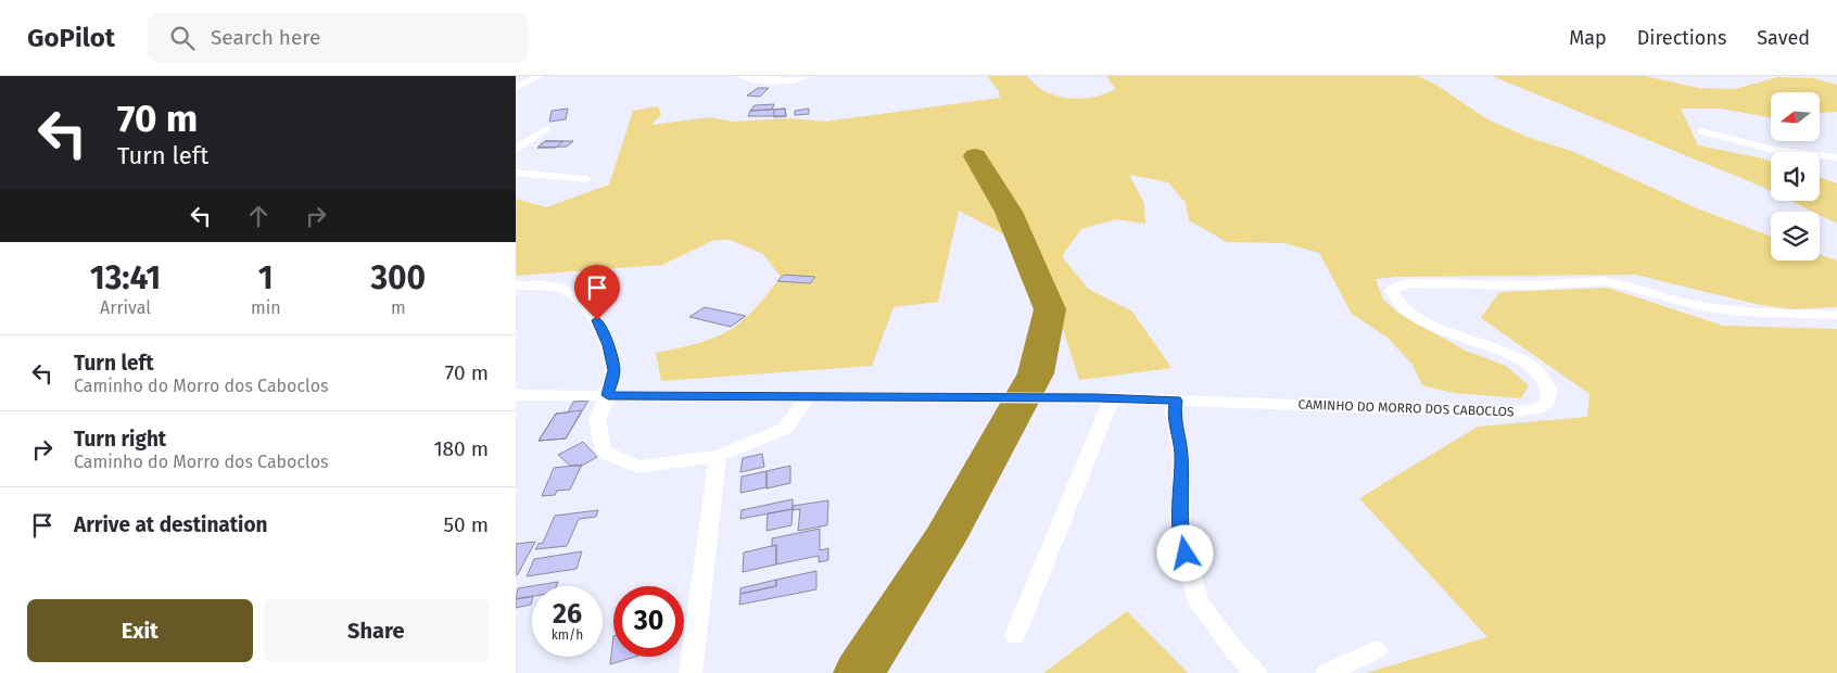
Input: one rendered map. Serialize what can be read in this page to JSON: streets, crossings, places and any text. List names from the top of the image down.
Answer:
{
  "streets": {
    "street": ["CAMINHO DO MORRO DOS CABOCLOS"]
  },
  "north": "left",
  "page": {
    "header": "GoPilot",
    "search": "Search here",
    "nav": ["Map", "Directions", "Saved"],
    "turn": ["70 m", "Turn left"],
    "eta": [
      "13:41",
      "Arrival",
      "1",
      "min",
      "300",
      "m"
    ],
    "list": [
      {
        "name": "Turn left",
        "note": "Caminho do Morro dos Caboclos",
        "value": "70 m"
      },
      {
        "name": "Turn right",
        "note": "Caminho do Morro dos Caboclos",
        "value": "180 m"
      },
      {
        "name": "Arrive at destination",
        "value": "50 m"
      }
    ],
    "speed": "26 km/h",
    "limit": "30",
    "buttons": ["Exit", "Share"]
  }
}
